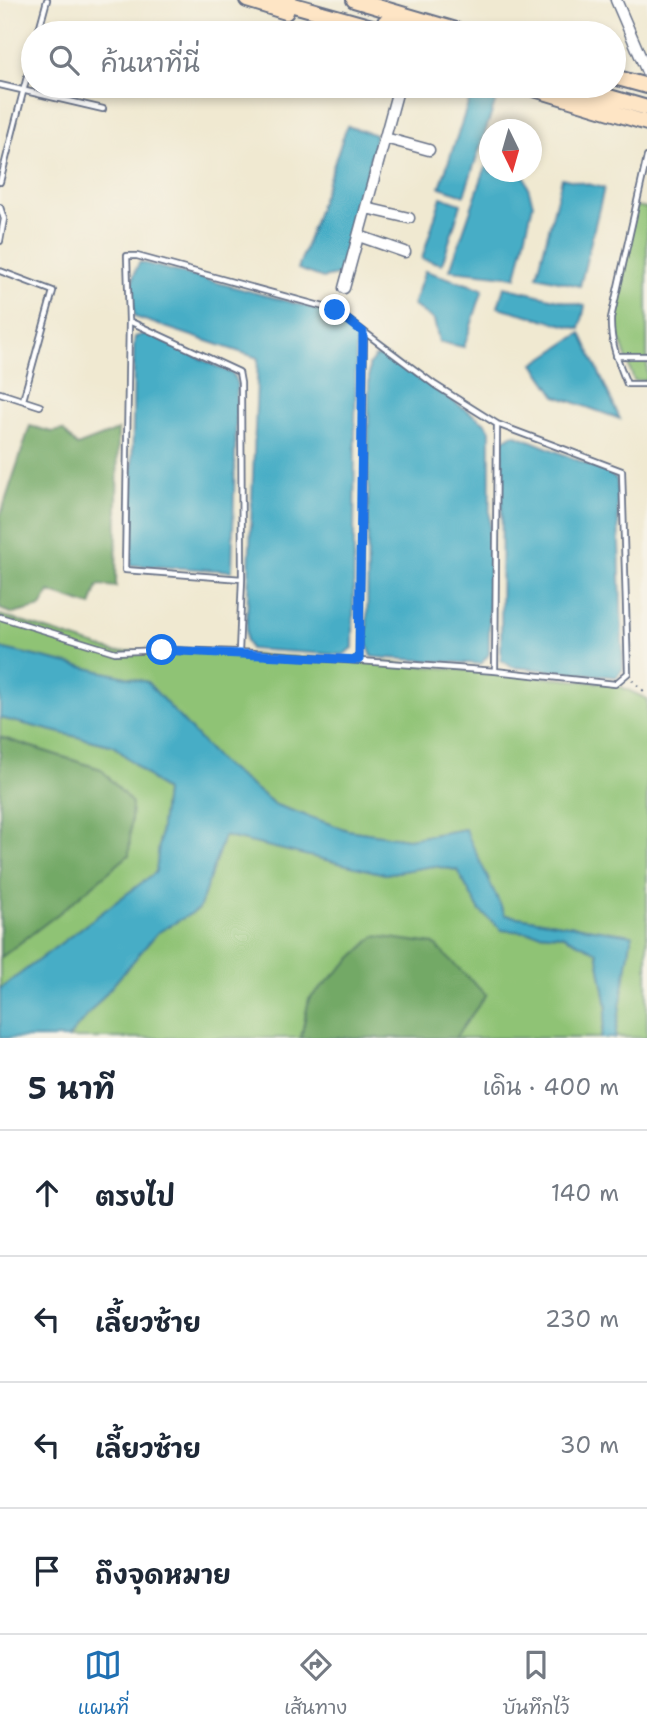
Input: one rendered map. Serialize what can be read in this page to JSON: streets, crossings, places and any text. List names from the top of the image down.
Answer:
{
  "north": "bottom",
  "page": {
    "search": "ค้นหาที่นี่",
    "heading": ["5 นาที", "เดิน · 400 m"],
    "list": [
      ["ตรงไป", "140 m"],
      ["เลี้ยวซ้าย", "230 m"],
      ["เลี้ยวซ้าย", "30 m"],
      "ถึงจุดหมาย"
    ],
    "nav": ["แผนที่", "เส้นทาง", "บันทึกไว้"]
  }
}
